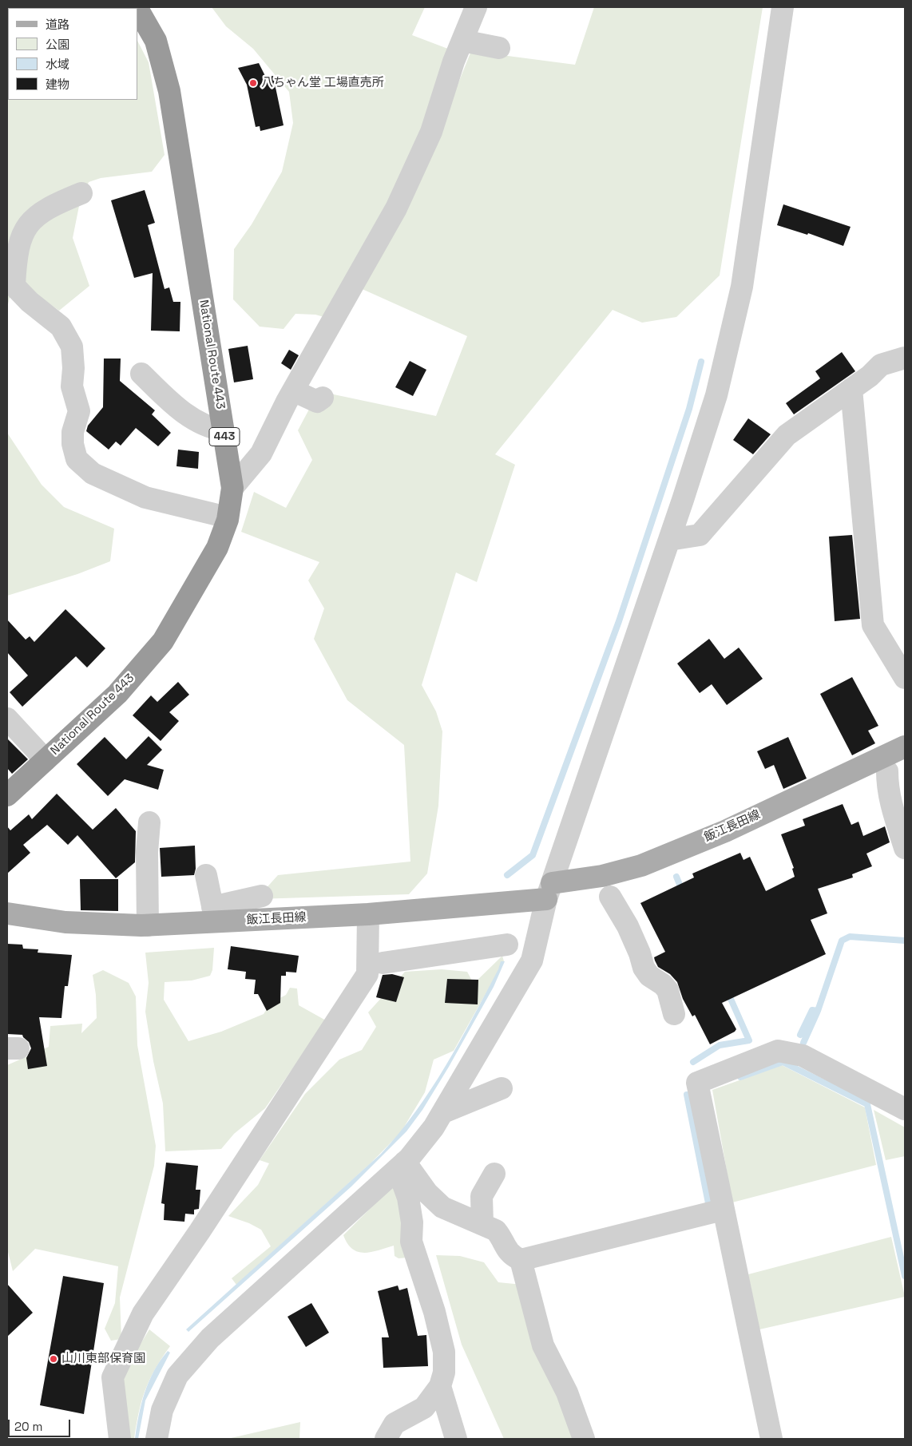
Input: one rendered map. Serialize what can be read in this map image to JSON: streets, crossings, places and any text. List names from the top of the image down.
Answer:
{
  "streets": {
    "highway": ["National Route 443", "443"],
    "main road": ["飯江長田線"]
  },
  "places": ["八ちゃん堂 工場直売所", "山川東部保育園"],
  "legend": [
    "道路",
    "公園",
    "水域",
    "建物"
  ],
  "scale_bar": "20 m"
}
